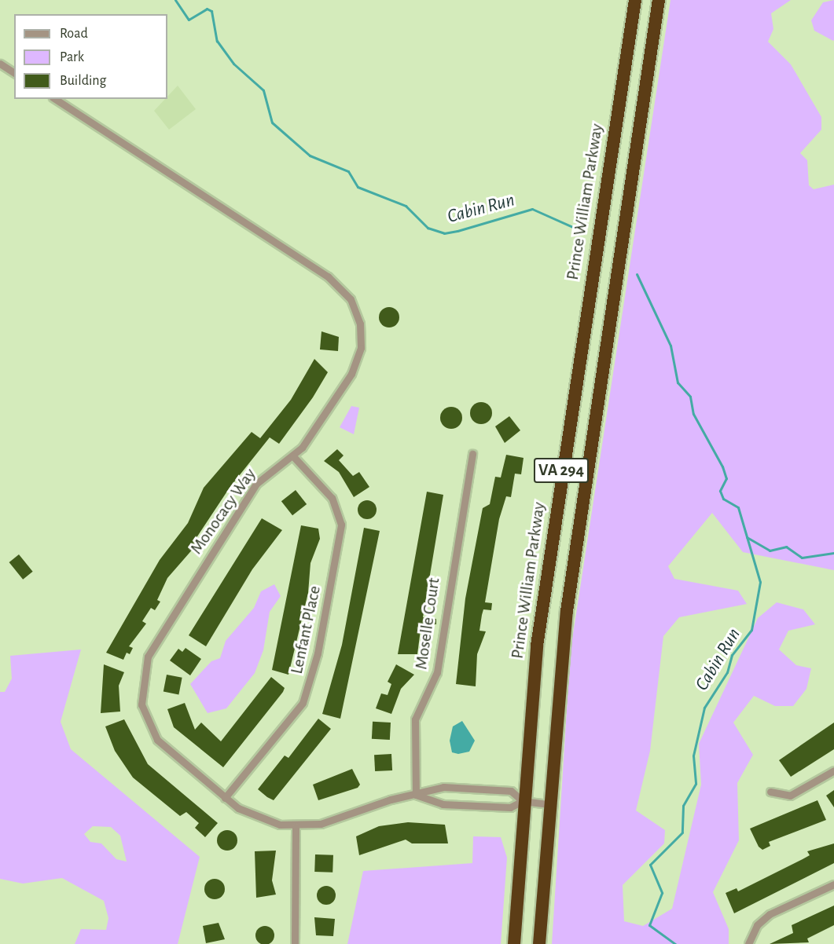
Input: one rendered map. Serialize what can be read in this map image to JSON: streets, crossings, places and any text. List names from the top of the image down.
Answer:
{
  "streets": {
    "highway": ["Prince William Parkway", "VA 294"],
    "street": ["Monocacy Way", "Moselle Court", "Lenfant Place"]
  },
  "crossings": [
    ["Prince William Parkway", "Monocacy Way"],
    ["VA 294", "Monocacy Way"],
    ["Monocacy Way", "Moselle Court"],
    ["Monocacy Way", "Lenfant Place"]
  ],
  "water": ["Cabin Run"],
  "legend": ["Road", "Park", "Building"]
}
